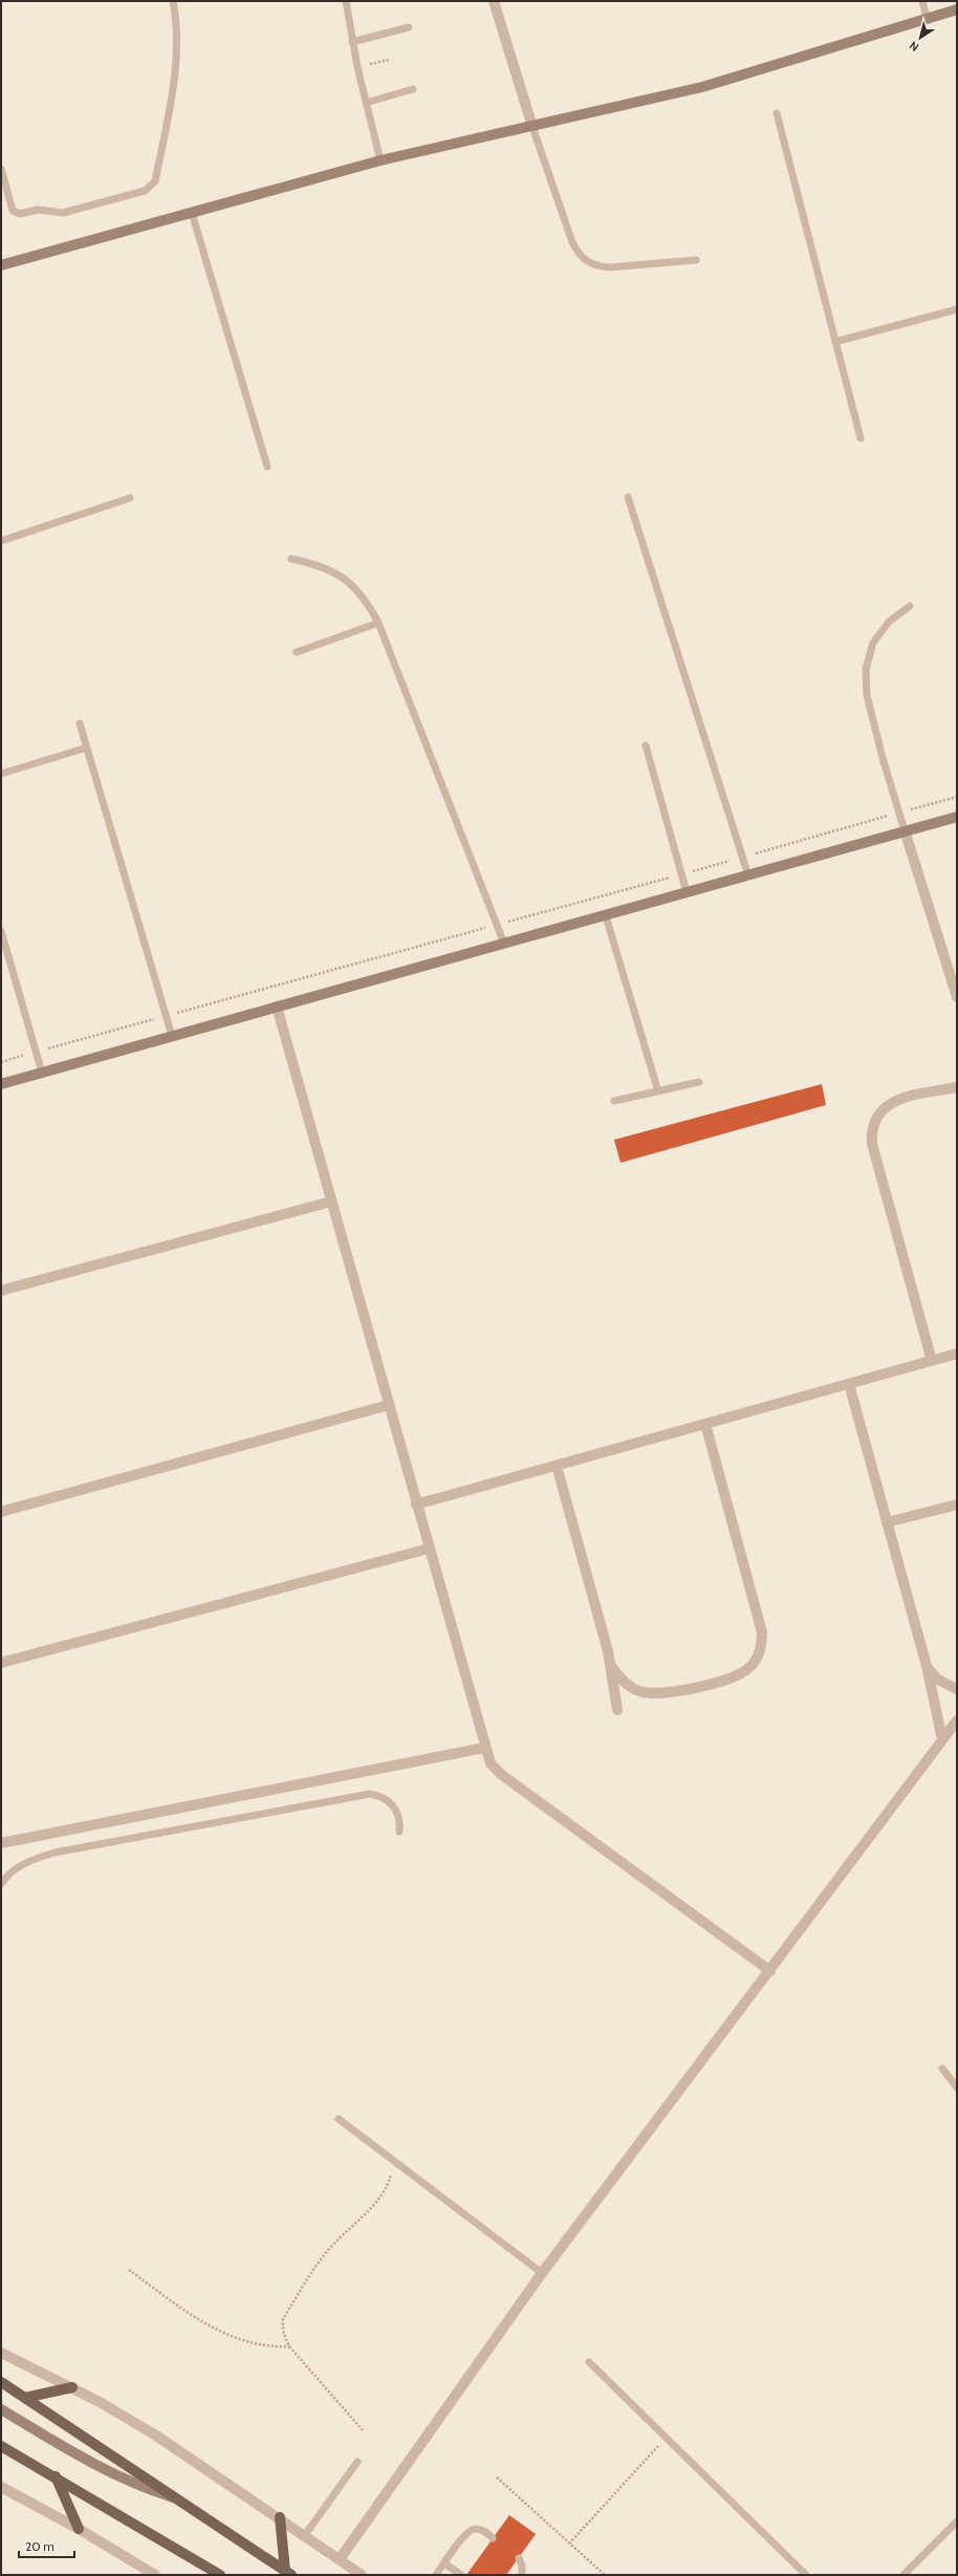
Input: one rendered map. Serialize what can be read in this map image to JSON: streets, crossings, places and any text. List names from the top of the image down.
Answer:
{
  "scale_bar": "20 m",
  "north": "bottom left"
}
